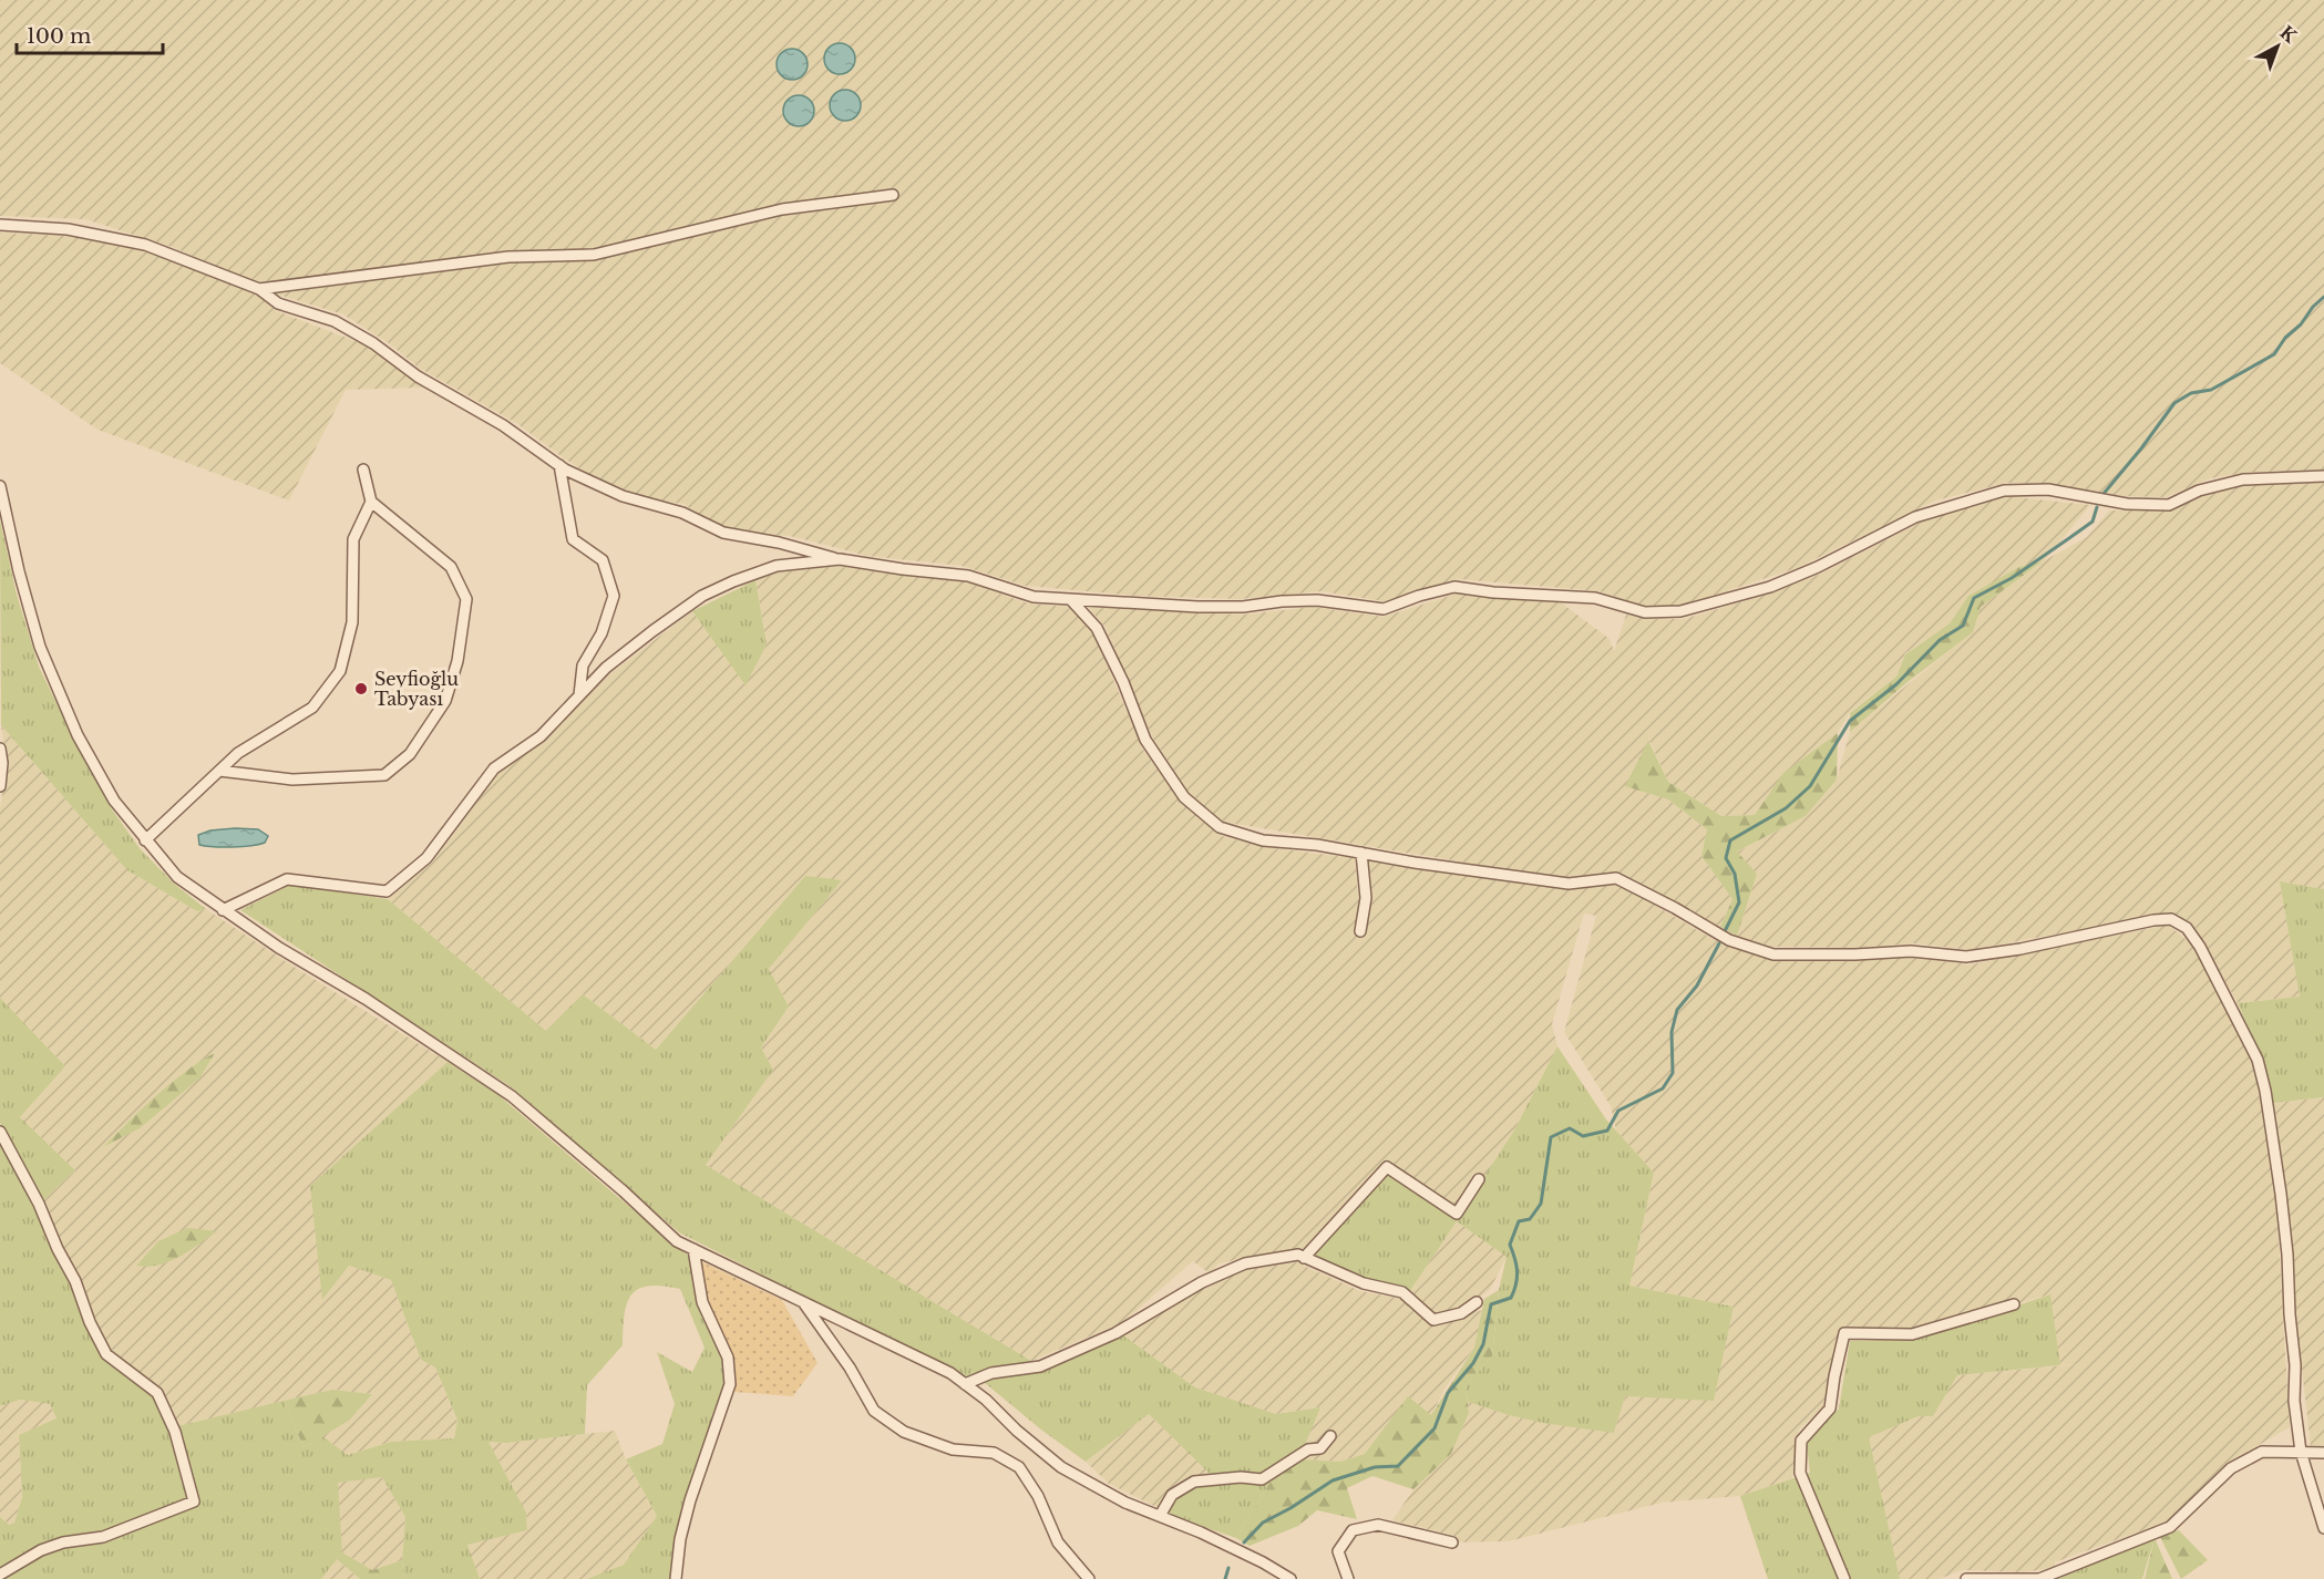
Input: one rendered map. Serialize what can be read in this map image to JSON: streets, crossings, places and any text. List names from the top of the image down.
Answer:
{
  "places": ["Seyfioğlu Tabyası"],
  "scale_bar": "100 m",
  "north": "top right"
}
